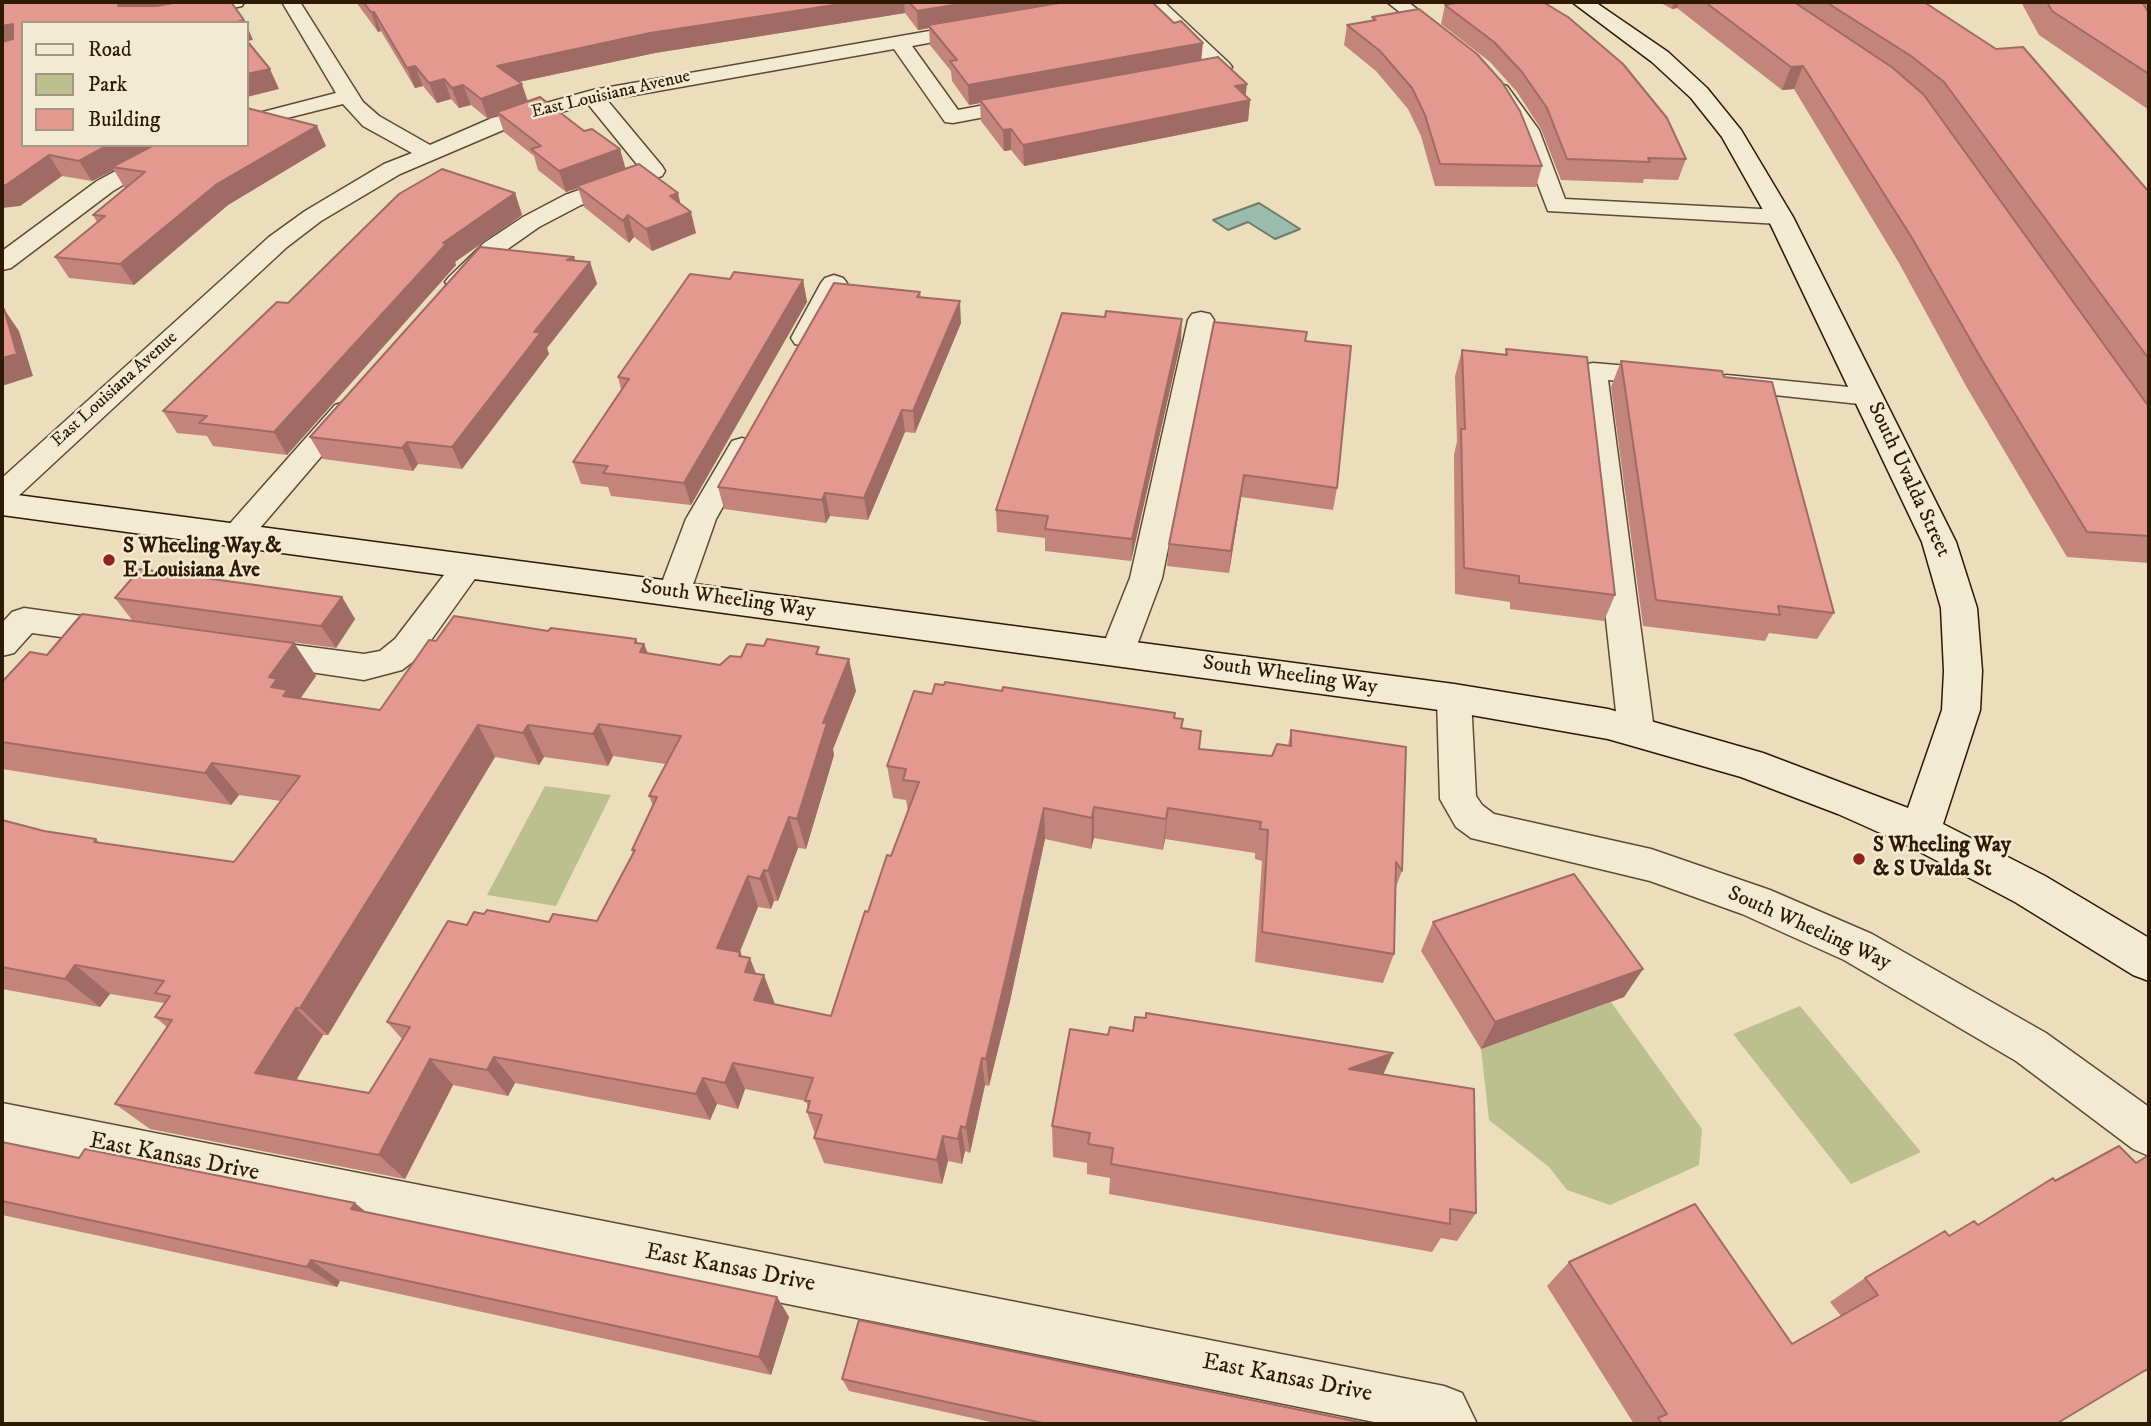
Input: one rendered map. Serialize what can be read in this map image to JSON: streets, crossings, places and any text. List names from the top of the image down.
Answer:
{
  "streets": {
    "street": [
      "East Louisiana Avenue",
      "South Uvalda Street",
      "South Wheeling Way",
      "East Kansas Drive"
    ]
  },
  "crossings": [
    ["South Uvalda Street", "South Wheeling Way"]
  ],
  "places": ["S Wheeling Way & E Louisiana Ave", "S Wheeling Way & S Uvalda St"],
  "legend": ["Road", "Park", "Building"]
}
